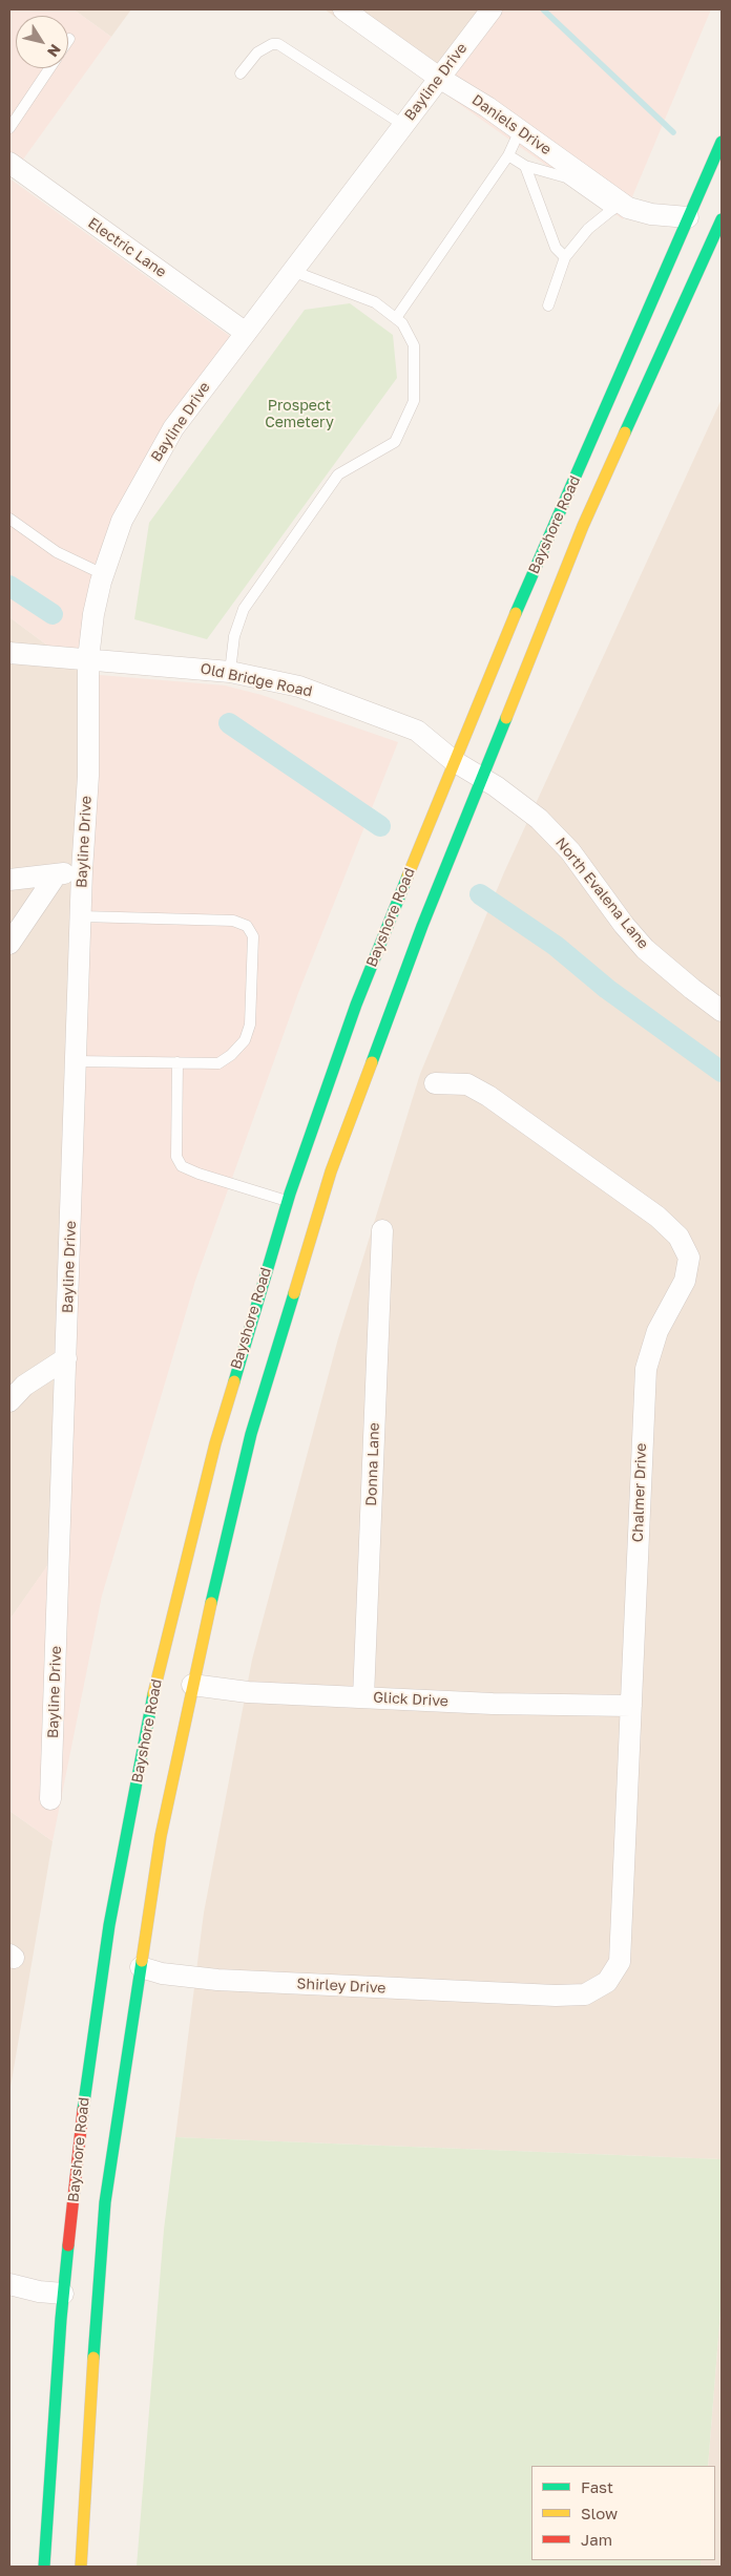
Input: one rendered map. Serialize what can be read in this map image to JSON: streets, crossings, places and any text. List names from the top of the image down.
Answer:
{
  "streets": {
    "main road": ["Bayshore Road"],
    "street": [
      "Bayline Drive",
      "Daniels Drive",
      "Electric Lane",
      "Old Bridge Road",
      "North Evalena Lane",
      "Donna Lane",
      "Chalmer Drive",
      "Glick Drive",
      "Shirley Drive"
    ]
  },
  "crossings": [
    ["Bayline Drive", "Daniels Drive"],
    ["Bayline Drive", "Electric Lane"],
    ["Bayline Drive", "Old Bridge Road"],
    ["Daniels Drive", "Bayshore Road"],
    ["Bayshore Road", "Old Bridge Road"],
    ["Bayshore Road", "North Evalena Lane"],
    ["Bayshore Road", "Glick Drive"],
    ["Bayshore Road", "Shirley Drive"],
    ["Old Bridge Road", "North Evalena Lane"],
    ["Donna Lane", "Glick Drive"],
    ["Chalmer Drive", "Glick Drive"],
    ["Chalmer Drive", "Shirley Drive"]
  ],
  "parks": ["Prospect Cemetery"],
  "legend": ["Fast", "Slow", "Jam"],
  "north": "bottom right"
}
